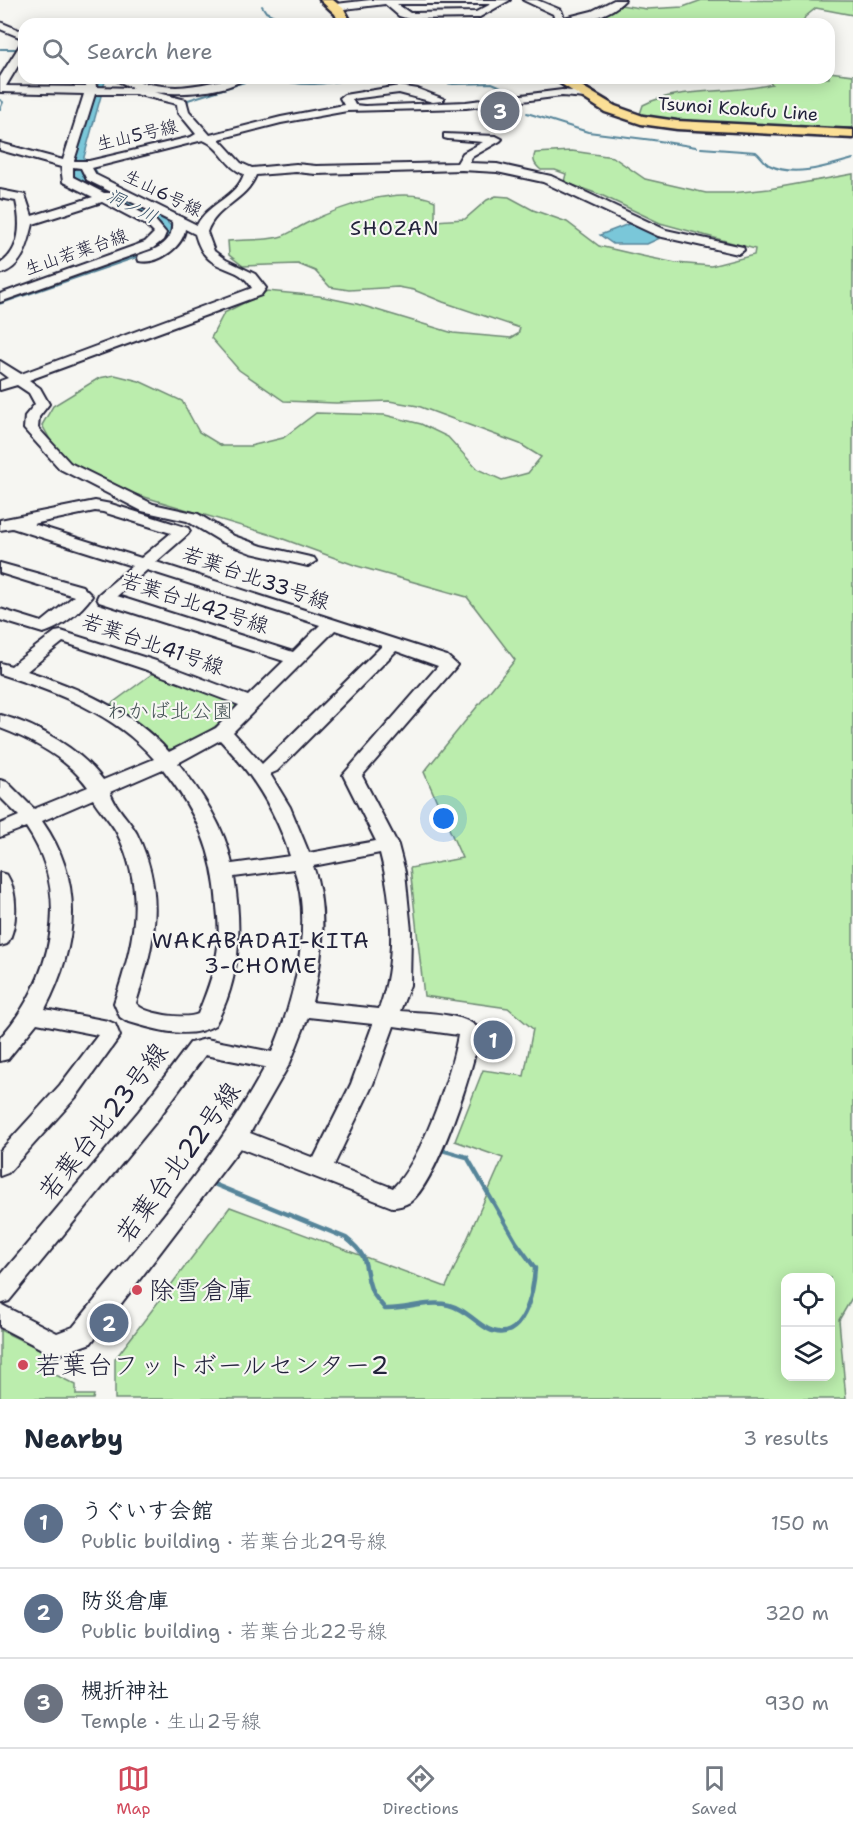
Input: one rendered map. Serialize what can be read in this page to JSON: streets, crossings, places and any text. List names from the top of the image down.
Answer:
{
  "streets": {
    "main road": ["Tsunoi Kokufu Line"],
    "street": [
      "生山5号線",
      "生山6号線",
      "生山若葉台線",
      "若葉台北33号線",
      "若葉台北42号線",
      "若葉台北41号線",
      "若葉台北23号線",
      "若葉台北22号線"
    ]
  },
  "crossings": [
    ["生山5号線", "生山6号線"],
    ["生山5号線", "生山若葉台線"],
    ["若葉台北33号線", "若葉台北42号線"],
    ["若葉台北33号線", "若葉台北41号線"],
    ["若葉台北33号線", "若葉台北22号線"],
    ["若葉台北23号線", "若葉台北22号線"]
  ],
  "districts": ["SHOZAN", "WAKABADAI-KITA 3-CHOME"],
  "water": ["洞ノ川"],
  "parks": ["わかば北公園"],
  "places": ["除雪倉庫", "若葉台フットボールセンター2"],
  "page": {
    "search": "Search here",
    "pins": ["3", "1", "2"],
    "heading": ["Nearby", "3 results"],
    "list": [
      {
        "mark": "1",
        "name": "うぐいす会館",
        "note": "Public building · 若葉台北29号線",
        "value": "150 m"
      },
      {
        "mark": "2",
        "name": "防災倉庫",
        "note": "Public building · 若葉台北22号線",
        "value": "320 m"
      },
      {
        "mark": "3",
        "name": "槻折神社",
        "note": "Temple · 生山2号線",
        "value": "930 m"
      }
    ],
    "nav": ["Map", "Directions", "Saved"]
  }
}
